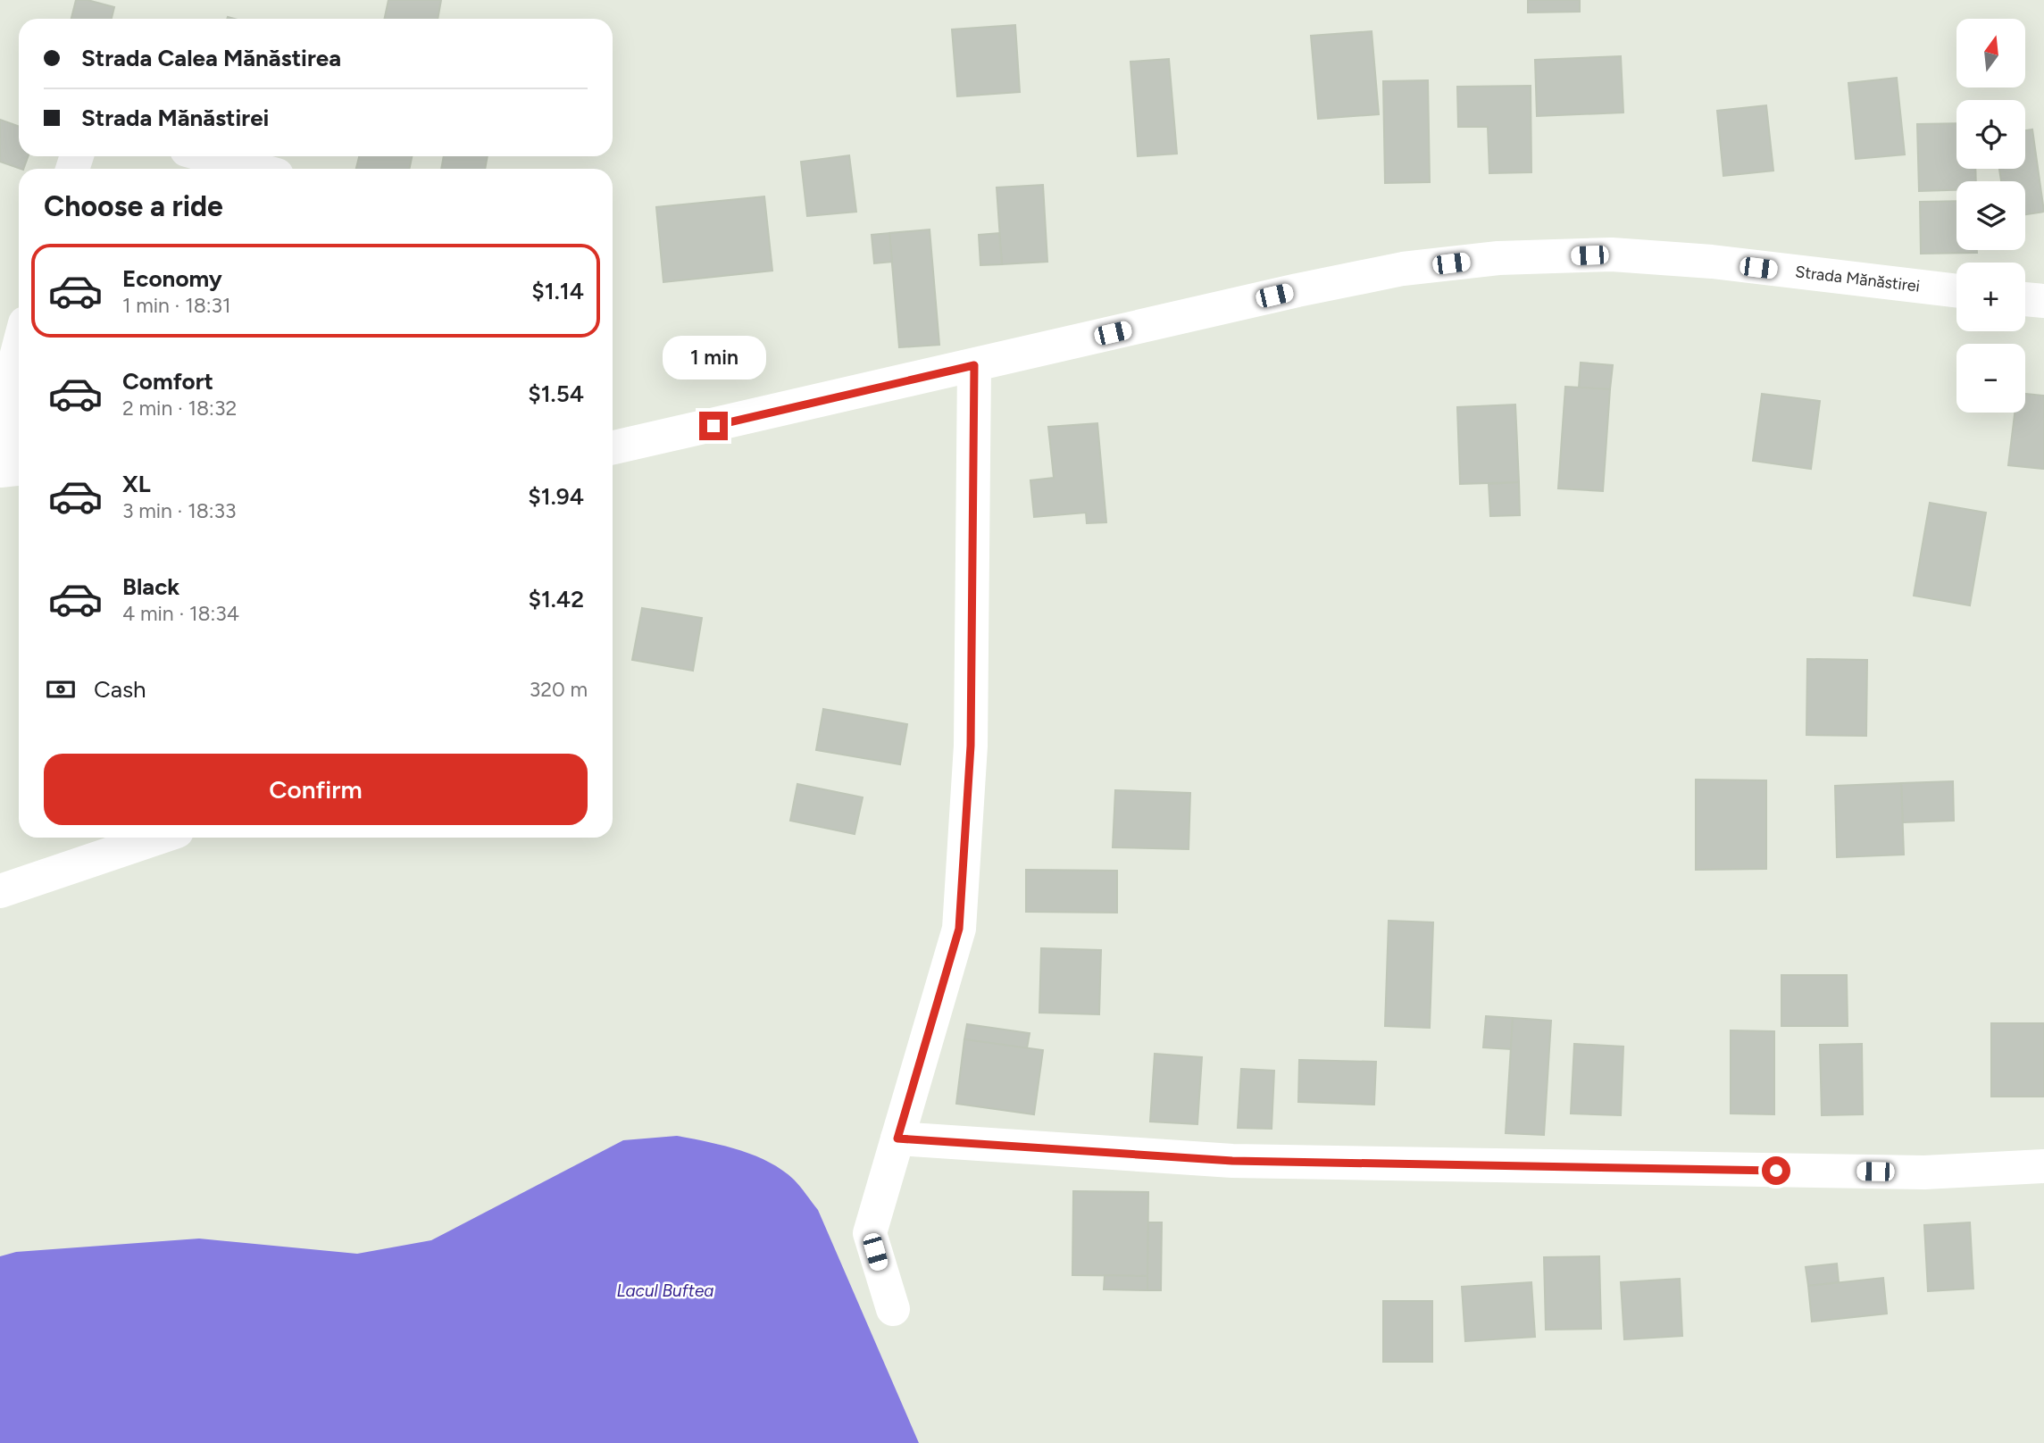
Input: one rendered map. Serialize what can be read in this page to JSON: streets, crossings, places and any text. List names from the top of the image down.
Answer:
{
  "streets": {
    "street": ["Strada Mănăstirei"]
  },
  "water": ["Lacul Buftea"],
  "north": "top",
  "page": {
    "map_buttons": ["+", "−"],
    "banner": ["Strada Calea Mănăstirea", "Strada Mănăstirei"],
    "heading": "Choose a ride",
    "list": [
      {
        "name": "Economy",
        "note": "1 min · 18:31",
        "value": "$1.14"
      },
      {
        "name": "Comfort",
        "note": "2 min · 18:32",
        "value": "$1.54"
      },
      {
        "name": "XL",
        "note": "3 min · 18:33",
        "value": "$1.94"
      },
      {
        "name": "Black",
        "note": "4 min · 18:34",
        "value": "$1.42"
      }
    ],
    "bubble": "1 min",
    "pay": ["Cash", "320 m"],
    "buttons": "Confirm"
  }
}
